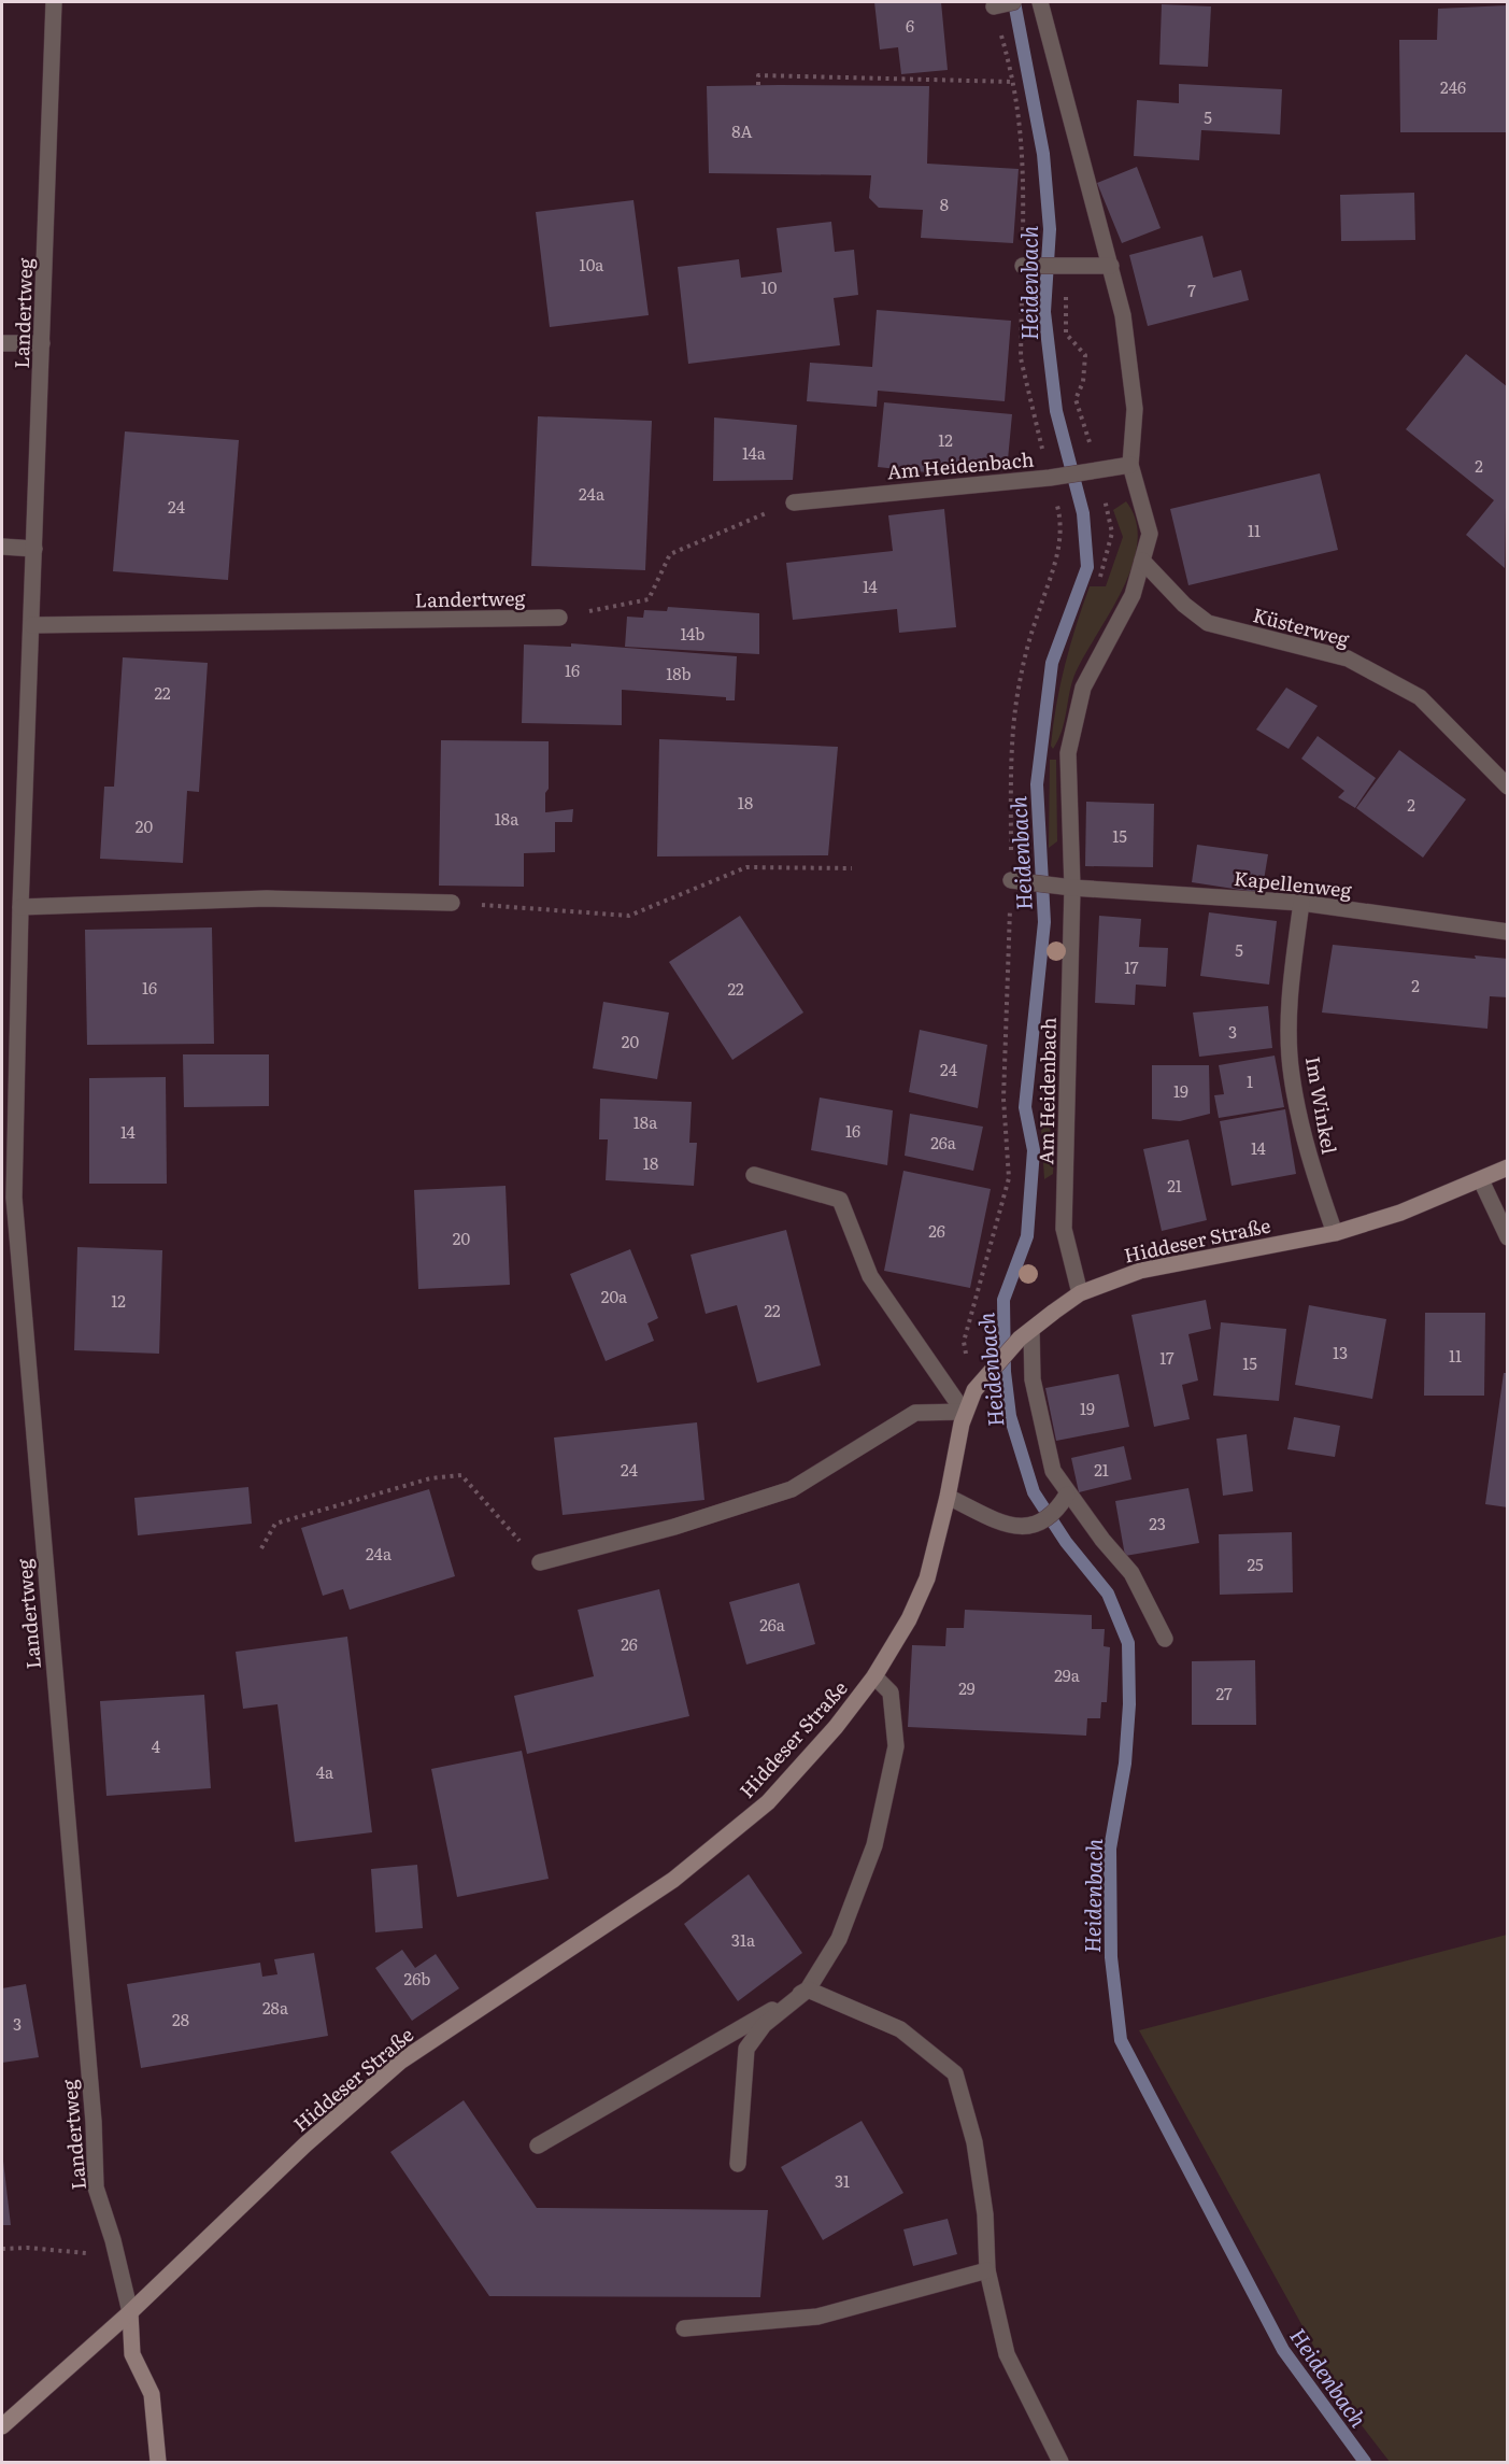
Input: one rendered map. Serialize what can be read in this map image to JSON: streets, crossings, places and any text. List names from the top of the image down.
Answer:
{
  "streets": {
    "main road": ["Hiddeser Straße"],
    "street": [
      "Landertweg",
      "Am Heidenbach",
      "Küsterweg",
      "Kapellenweg",
      "Im Winkel"
    ]
  },
  "crossings": [
    ["Landertweg", "Hiddeser Straße"],
    ["Am Heidenbach", "Küsterweg"],
    ["Am Heidenbach", "Kapellenweg"],
    ["Am Heidenbach", "Hiddeser Straße"],
    ["Kapellenweg", "Im Winkel"],
    ["Im Winkel", "Hiddeser Straße"]
  ],
  "water": ["Heidenbach"],
  "house_numbers": [
    "6",
    "246",
    "5",
    "8A",
    "8",
    "10a",
    "10",
    "7",
    "12",
    "14a",
    "2",
    "24a",
    "24",
    "11",
    "14",
    "14b",
    "16",
    "18b",
    "22",
    "18",
    "2",
    "18a",
    "20",
    "15",
    "5",
    "17",
    "2",
    "16",
    "22",
    "3",
    "20",
    "24",
    "1",
    "19",
    "18a",
    "16",
    "14",
    "26a",
    "14",
    "18",
    "21",
    "26",
    "20",
    "20a",
    "12",
    "22",
    "13",
    "11",
    "17",
    "15",
    "19",
    "24",
    "21",
    "23",
    "24a",
    "25",
    "26a",
    "26",
    "29a",
    "29",
    "27",
    "4",
    "4a",
    "31a",
    "26b",
    "28a",
    "28",
    "3",
    "31"
  ]
}
